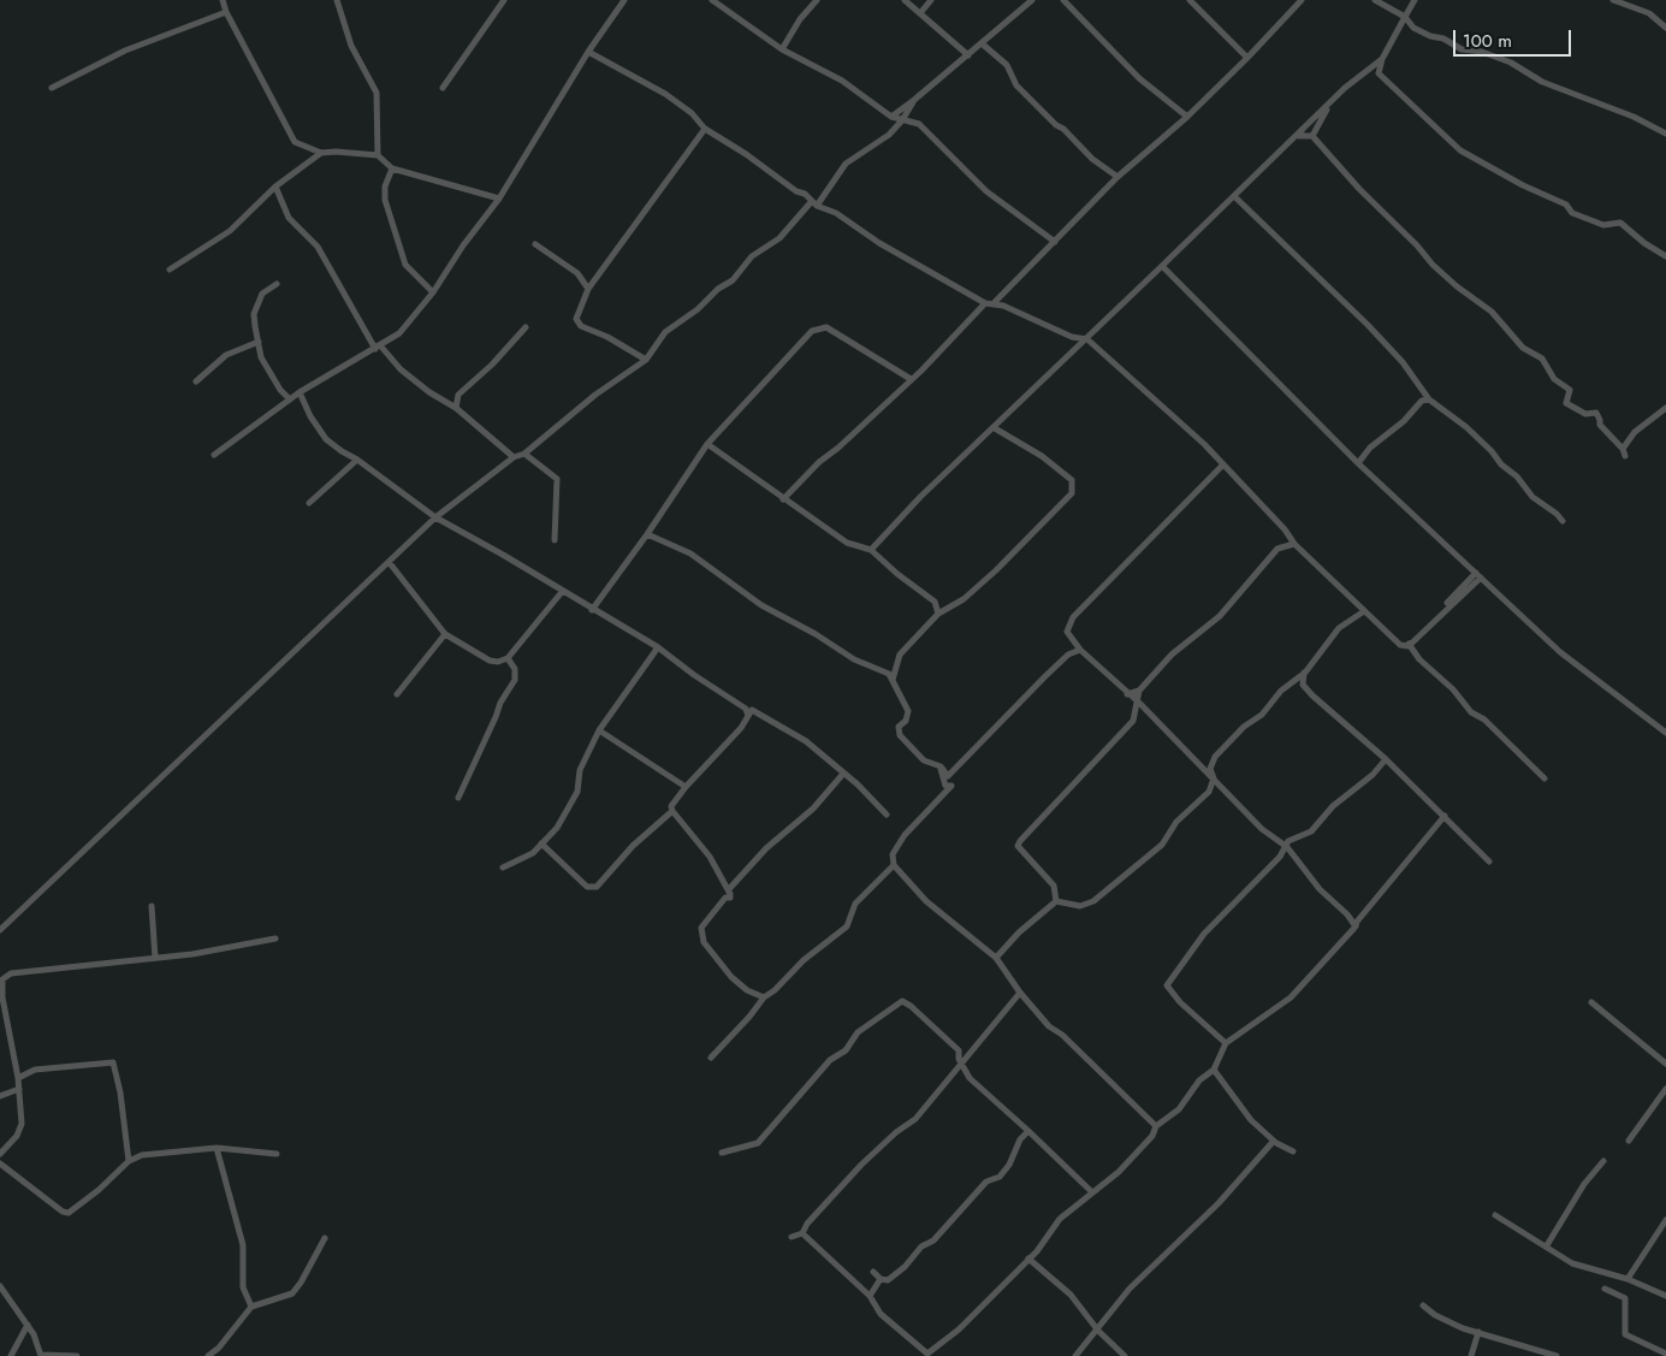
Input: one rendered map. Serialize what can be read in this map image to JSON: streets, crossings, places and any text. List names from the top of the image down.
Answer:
{
  "scale_bar": "100 m"
}
